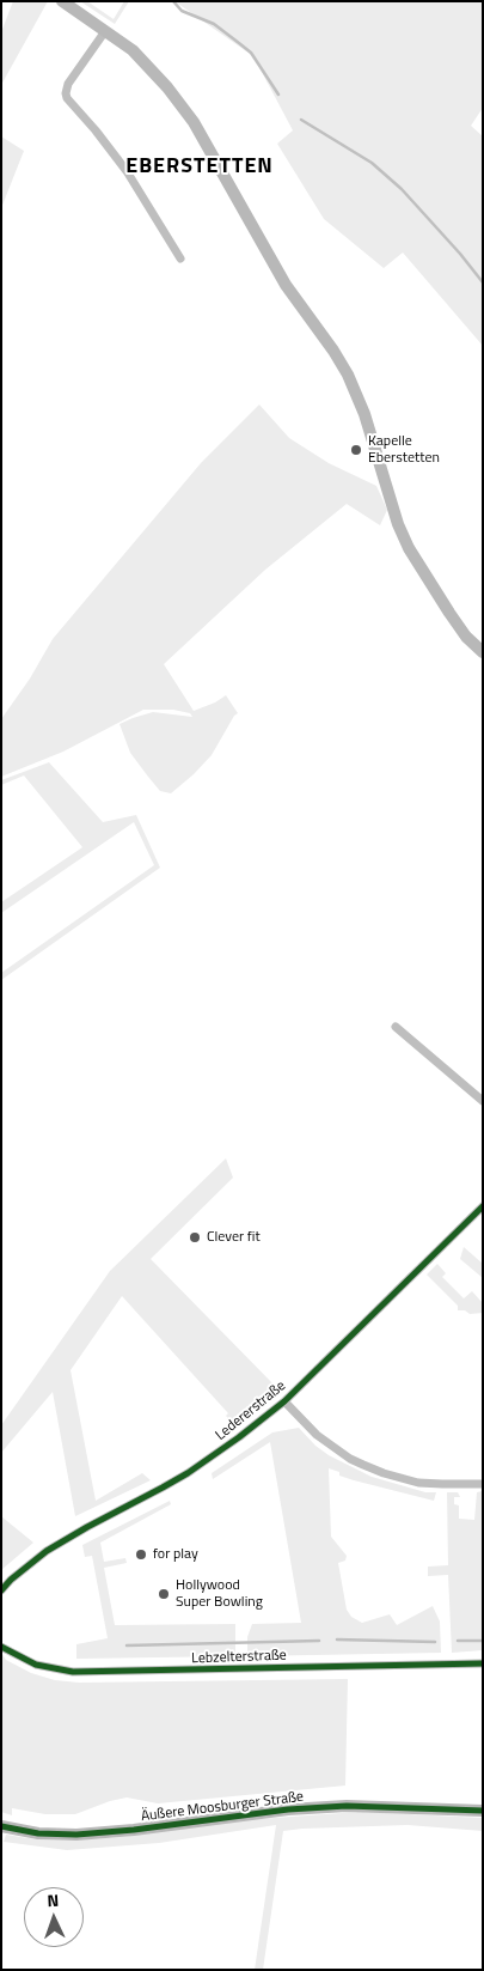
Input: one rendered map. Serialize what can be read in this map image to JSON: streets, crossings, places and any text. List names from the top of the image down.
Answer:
{
  "streets": {
    "main road": ["Äußere Moosburger Straße"],
    "street": ["Ledererstraße", "Lebzelterstraße"]
  },
  "districts": ["EBERSTETTEN"],
  "places": [
    "Kapelle Eberstetten",
    "Clever fit",
    "for play",
    "Hollywood Super Bowling"
  ],
  "north": "top"
}
